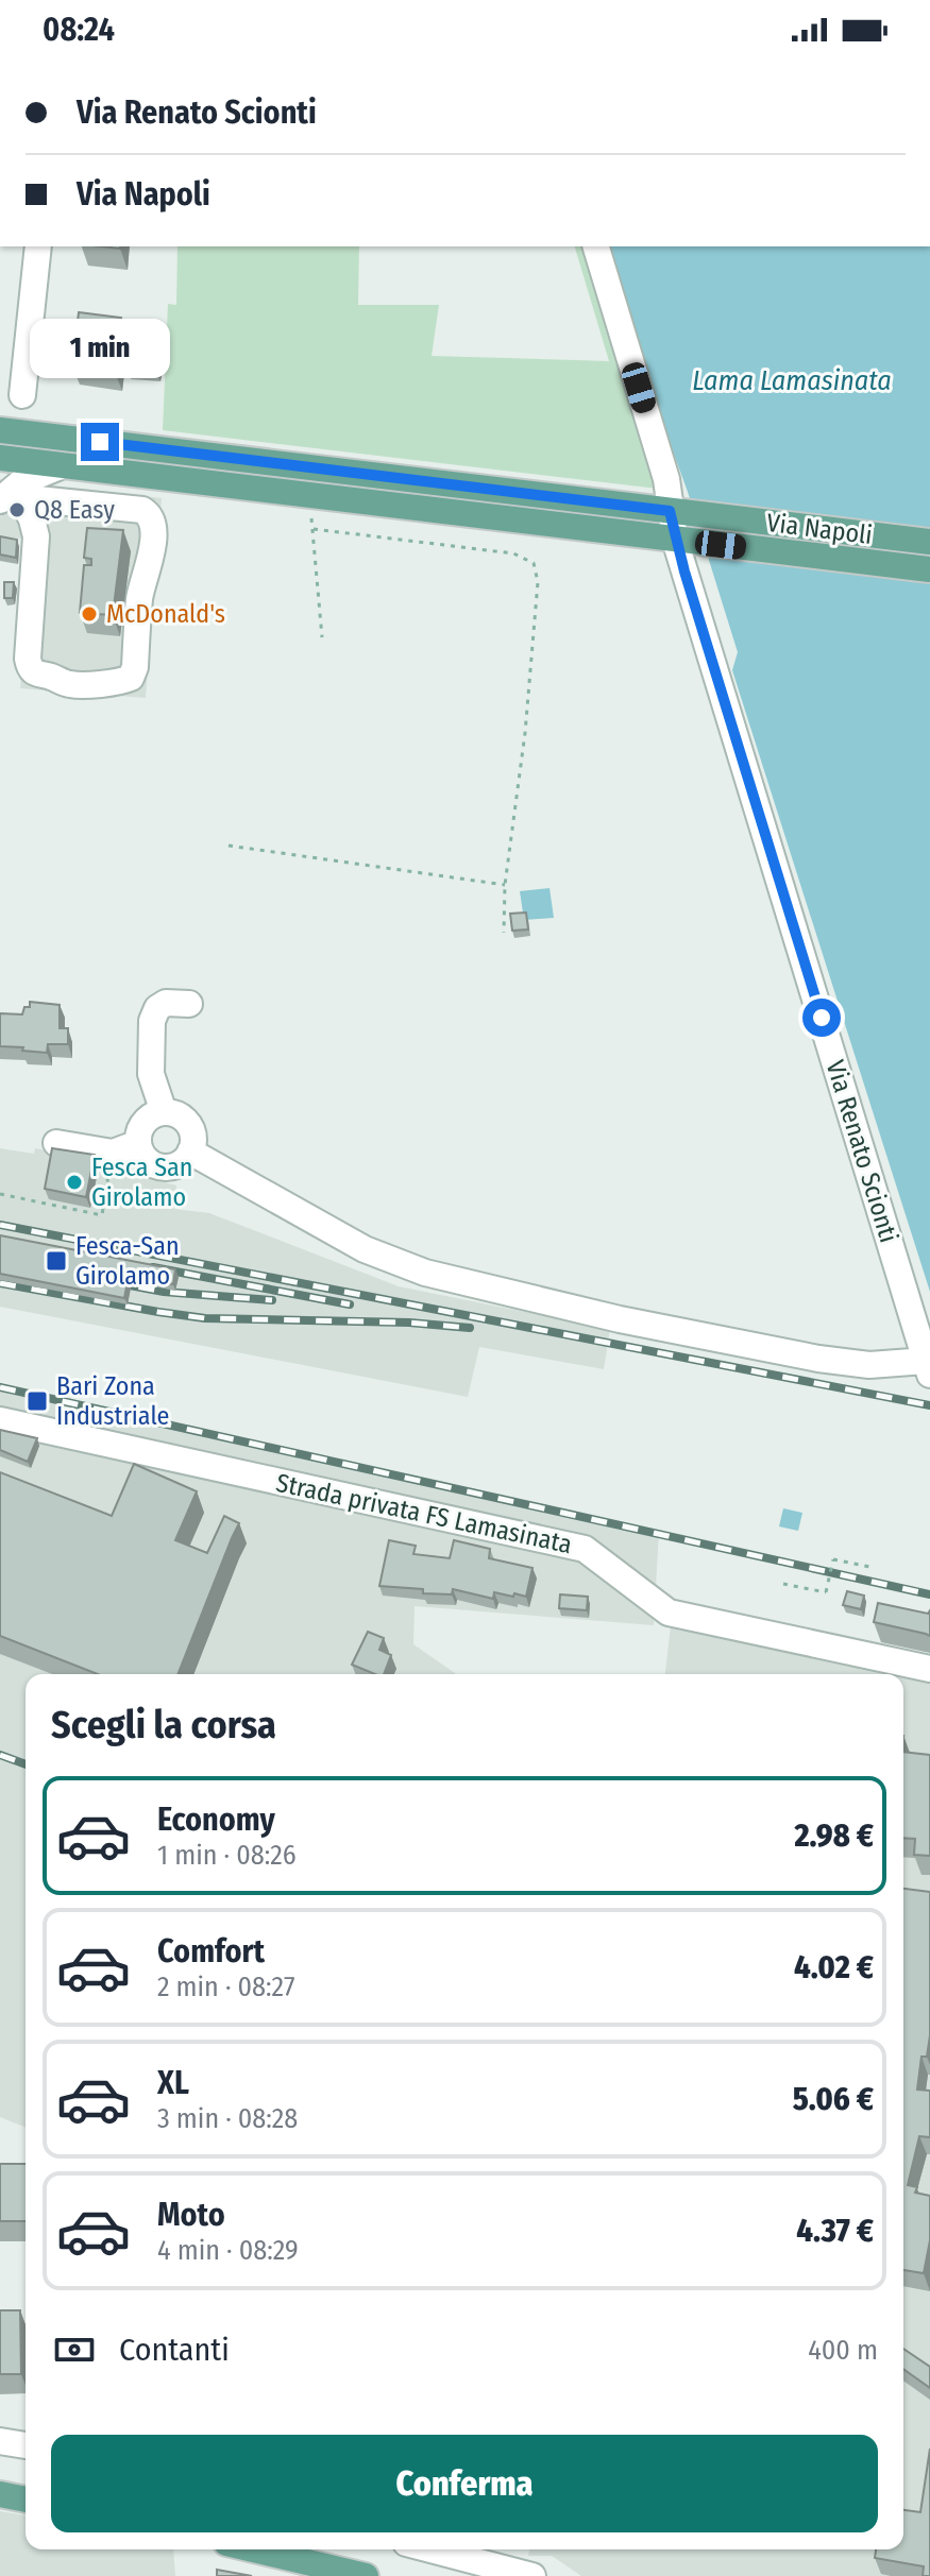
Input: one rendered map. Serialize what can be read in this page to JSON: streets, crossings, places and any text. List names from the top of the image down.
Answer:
{
  "streets": {
    "main road": ["Via Napoli"],
    "street": ["Via Renato Scionti", "Strada privata FS Lamasinata"]
  },
  "crossings": [
    ["Via Napoli", "Via Renato Scionti"]
  ],
  "water": ["Lama Lamasinata"],
  "places": {
    "other": ["Q8 Easy", "McDonald's", "Fesca San Girolamo"],
    "transit": ["Fesca-San Girolamo", "Bari Zona Industriale"]
  },
  "page": {
    "status": "08:24",
    "banner": ["Via Renato Scionti", "Via Napoli"],
    "bubble": "1 min",
    "heading": "Scegli la corsa",
    "list": [
      {
        "name": "Economy",
        "note": "1 min · 08:26",
        "value": "2.98 €"
      },
      {
        "name": "Comfort",
        "note": "2 min · 08:27",
        "value": "4.02 €"
      },
      {
        "name": "XL",
        "note": "3 min · 08:28",
        "value": "5.06 €"
      },
      {
        "name": "Moto",
        "note": "4 min · 08:29",
        "value": "4.37 €"
      }
    ],
    "pay": ["Contanti", "400 m"],
    "buttons": "Conferma"
  }
}
